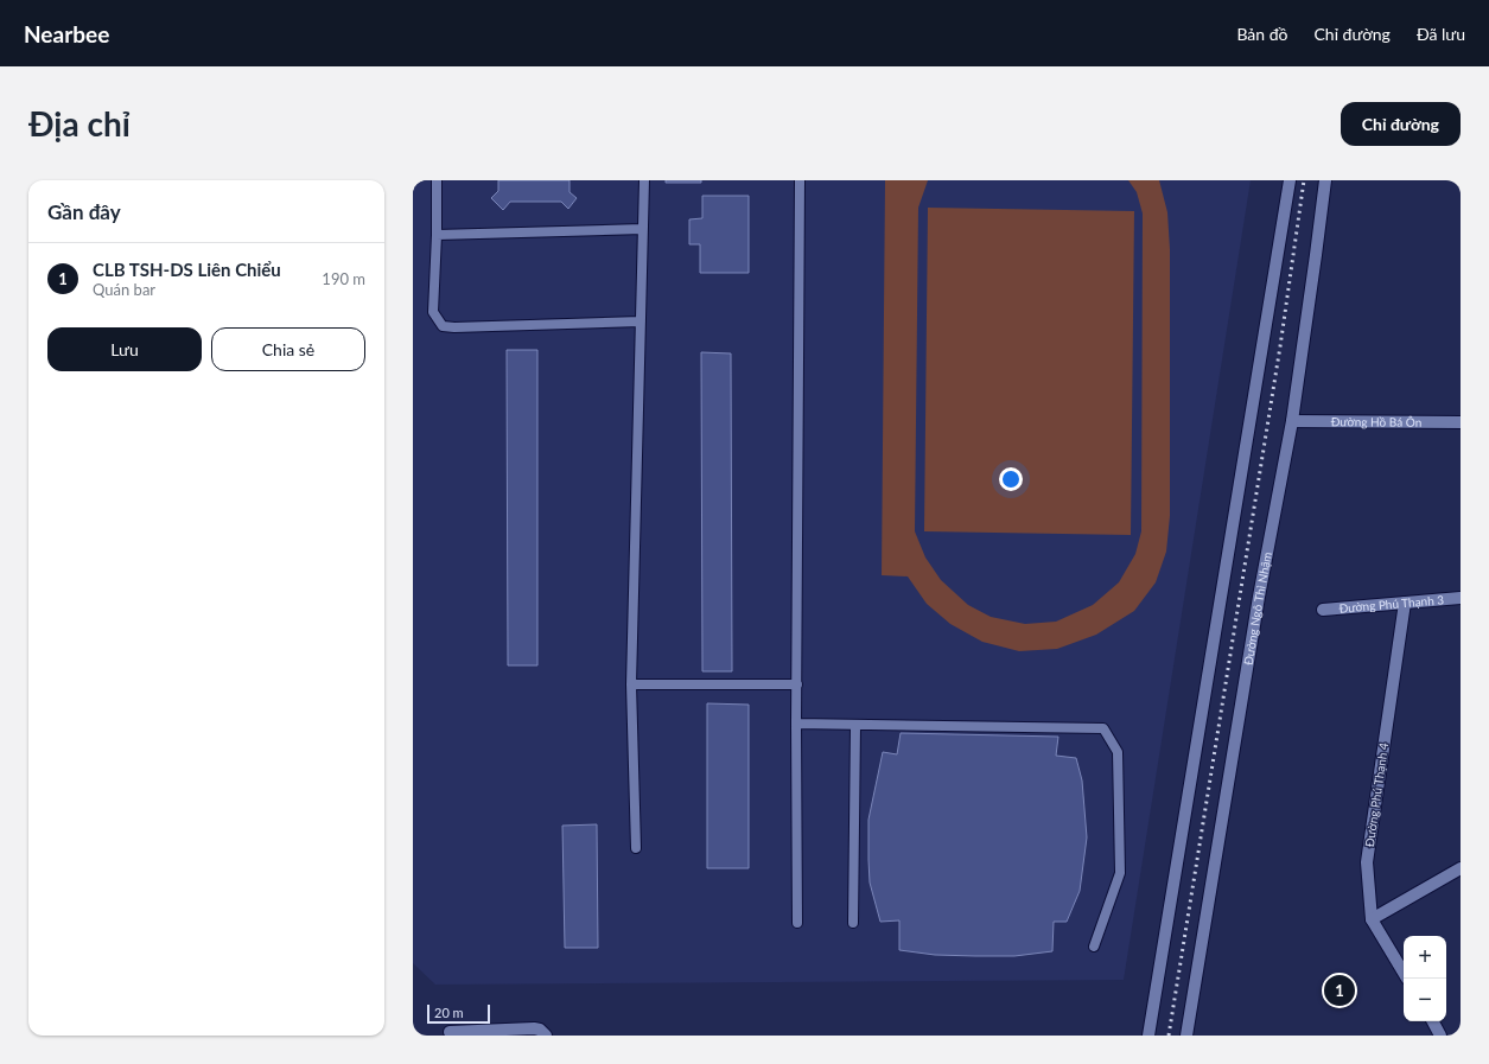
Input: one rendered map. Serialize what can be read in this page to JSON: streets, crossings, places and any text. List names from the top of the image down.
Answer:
{
  "streets": {
    "street": [
      "Đường Hồ Bá Ôn",
      "Đường Phú Thạnh 3",
      "Đường Ngô Thì Nhậm",
      "Đường Phú Thạnh 4"
    ]
  },
  "crossings": [
    ["Đường Hồ Bá Ôn", "Đường Ngô Thì Nhậm"],
    ["Đường Phú Thạnh 3", "Đường Phú Thạnh 4"]
  ],
  "scale_bar": "20 m",
  "page": {
    "header": "Nearbee",
    "nav": ["Bản đồ", "Chỉ đường", "Đã lưu"],
    "buttons": [
      "Chỉ đường",
      ["Lưu", "Chia sẻ"]
    ],
    "title": "Địa chỉ",
    "heading": "Gần đây",
    "list": [
      {
        "mark": "1",
        "name": "CLB TSH-DS Liên Chiểu",
        "note": "Quán bar",
        "value": "190 m"
      }
    ],
    "map_buttons": ["+", "−"],
    "pins": "1",
    "scale": "20 m"
  }
}
